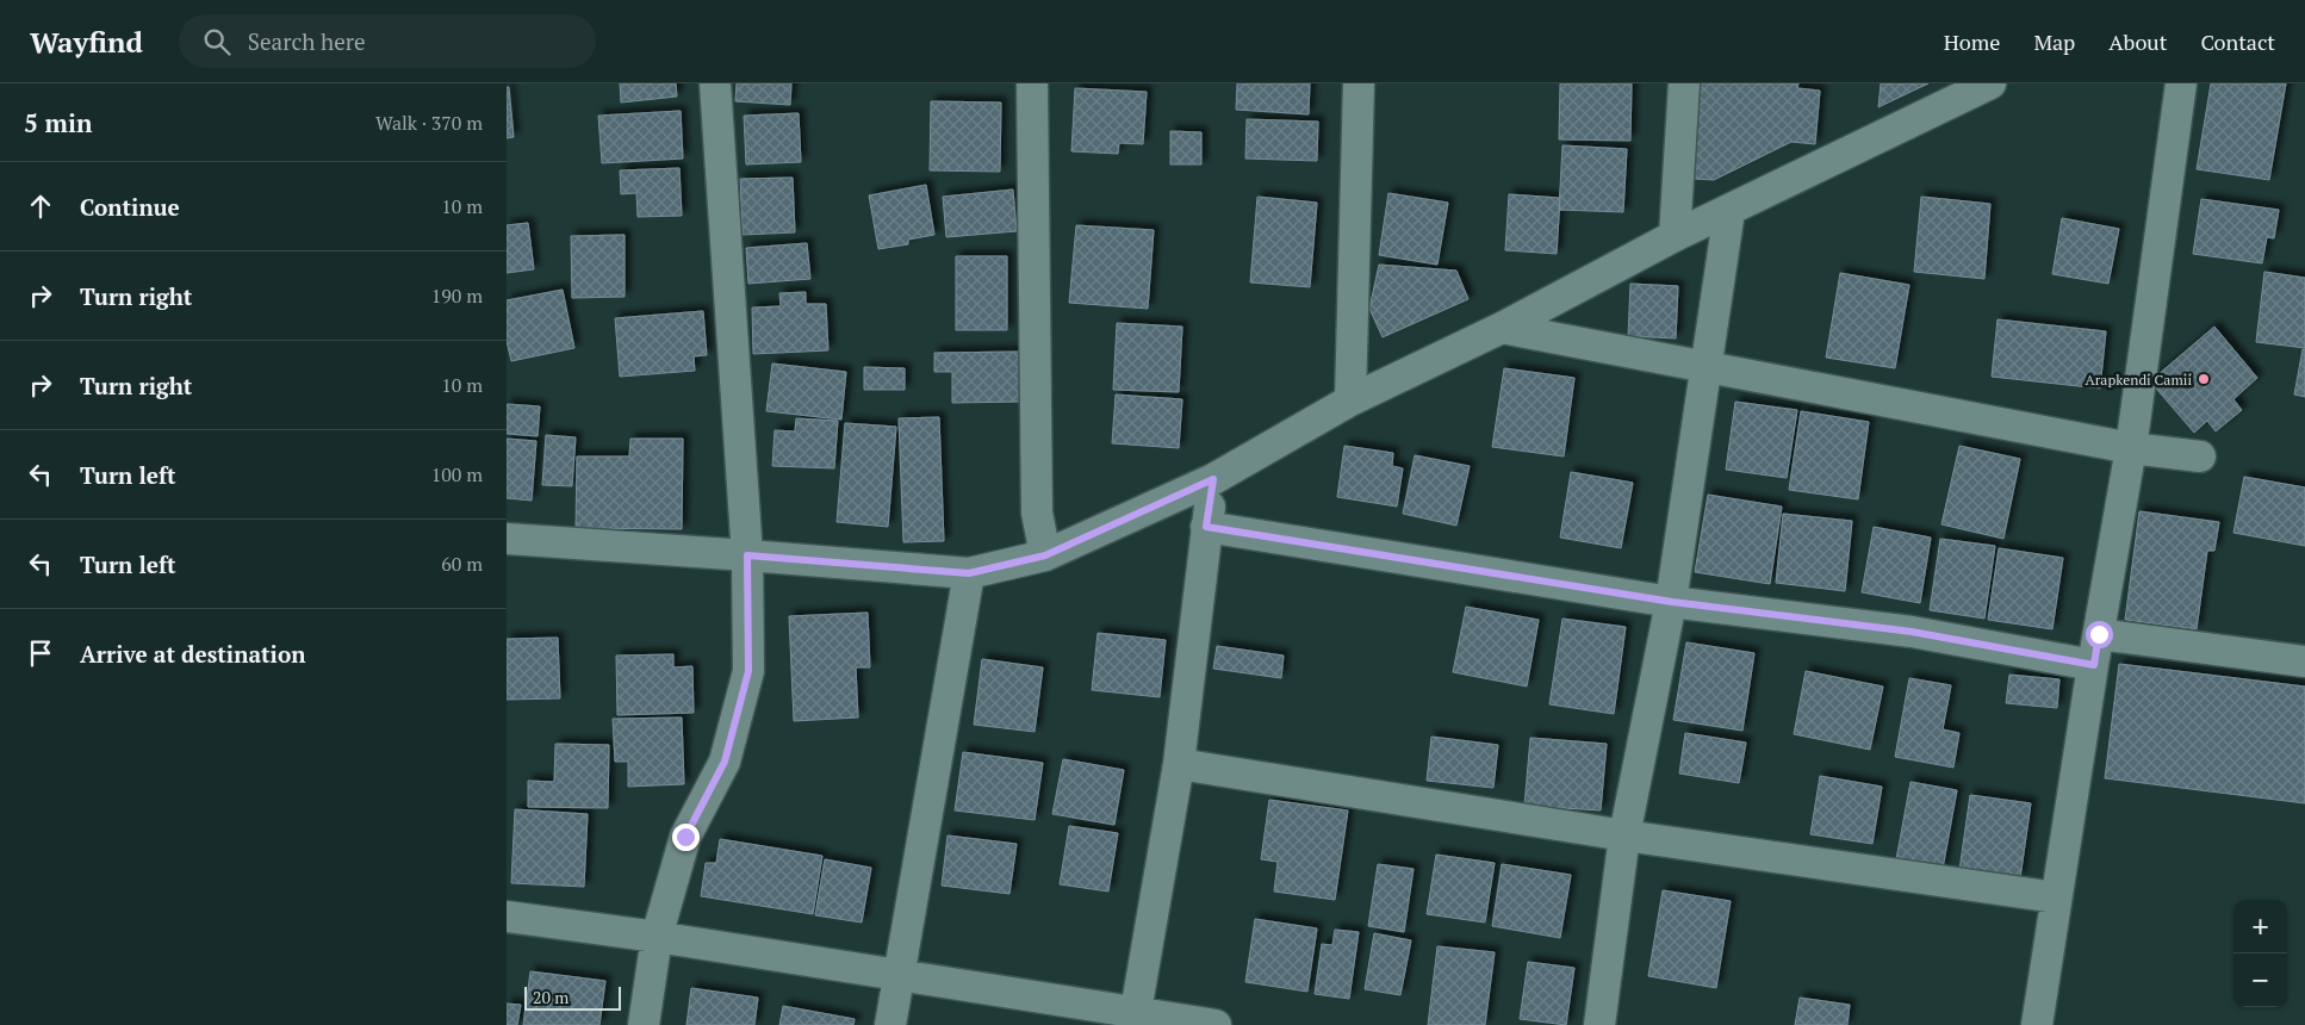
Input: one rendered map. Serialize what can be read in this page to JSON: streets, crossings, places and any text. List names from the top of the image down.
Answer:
{
  "places": ["Arapkendi Camii"],
  "scale_bar": "20 m",
  "page": {
    "header": "Wayfind",
    "search": "Search here",
    "nav": [
      "Home",
      "Map",
      "About",
      "Contact"
    ],
    "heading": ["5 min", "Walk · 370 m"],
    "list": [
      ["Continue", "10 m"],
      ["Turn right", "190 m"],
      ["Turn right", "10 m"],
      ["Turn left", "100 m"],
      ["Turn left", "60 m"],
      "Arrive at destination"
    ],
    "map_buttons": ["+", "−"],
    "scale": "20 m"
  }
}
